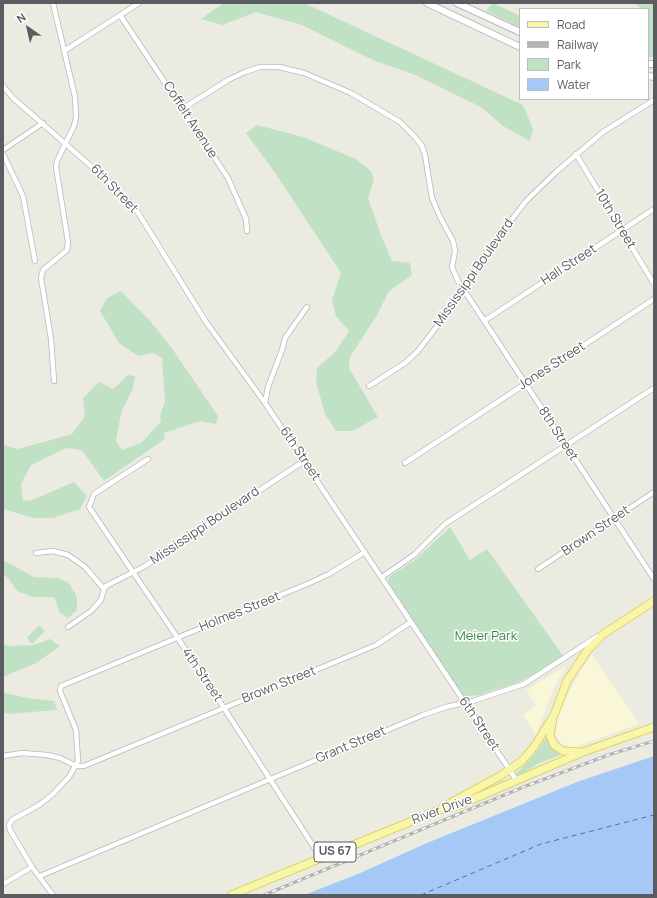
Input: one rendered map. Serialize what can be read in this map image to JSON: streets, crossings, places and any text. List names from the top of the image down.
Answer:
{
  "streets": {
    "main road": ["Grant Street", "River Drive", "US 67"],
    "street": [
      "Coffelt Avenue",
      "6th Street",
      "10th Street",
      "Hall Street",
      "Mississippi Boulevard",
      "Jones Street",
      "8th Street",
      "Brown Street",
      "Holmes Street",
      "4th Street"
    ]
  },
  "crossings": [
    ["Coffelt Avenue", "8th Street"],
    ["6th Street", "Mississippi Boulevard"],
    ["6th Street", "Brown Street"],
    ["6th Street", "Holmes Street"],
    ["6th Street", "Grant Street"],
    ["6th Street", "River Drive"],
    ["6th Street", "US 67"],
    ["10th Street", "Hall Street"],
    ["10th Street", "Mississippi Boulevard"],
    ["Hall Street", "8th Street"],
    ["Mississippi Boulevard", "8th Street"],
    ["Mississippi Boulevard", "4th Street"],
    ["Jones Street", "8th Street"],
    ["8th Street", "Brown Street"],
    ["Brown Street", "Holmes Street"],
    ["Brown Street", "4th Street"],
    ["Holmes Street", "4th Street"],
    ["4th Street", "Grant Street"],
    ["4th Street", "River Drive"],
    ["Grant Street", "US 67"],
    ["River Drive", "US 67"]
  ],
  "parks": ["Meier Park"],
  "legend": [
    "Road",
    "Railway",
    "Park",
    "Water"
  ],
  "north": "top left"
}
